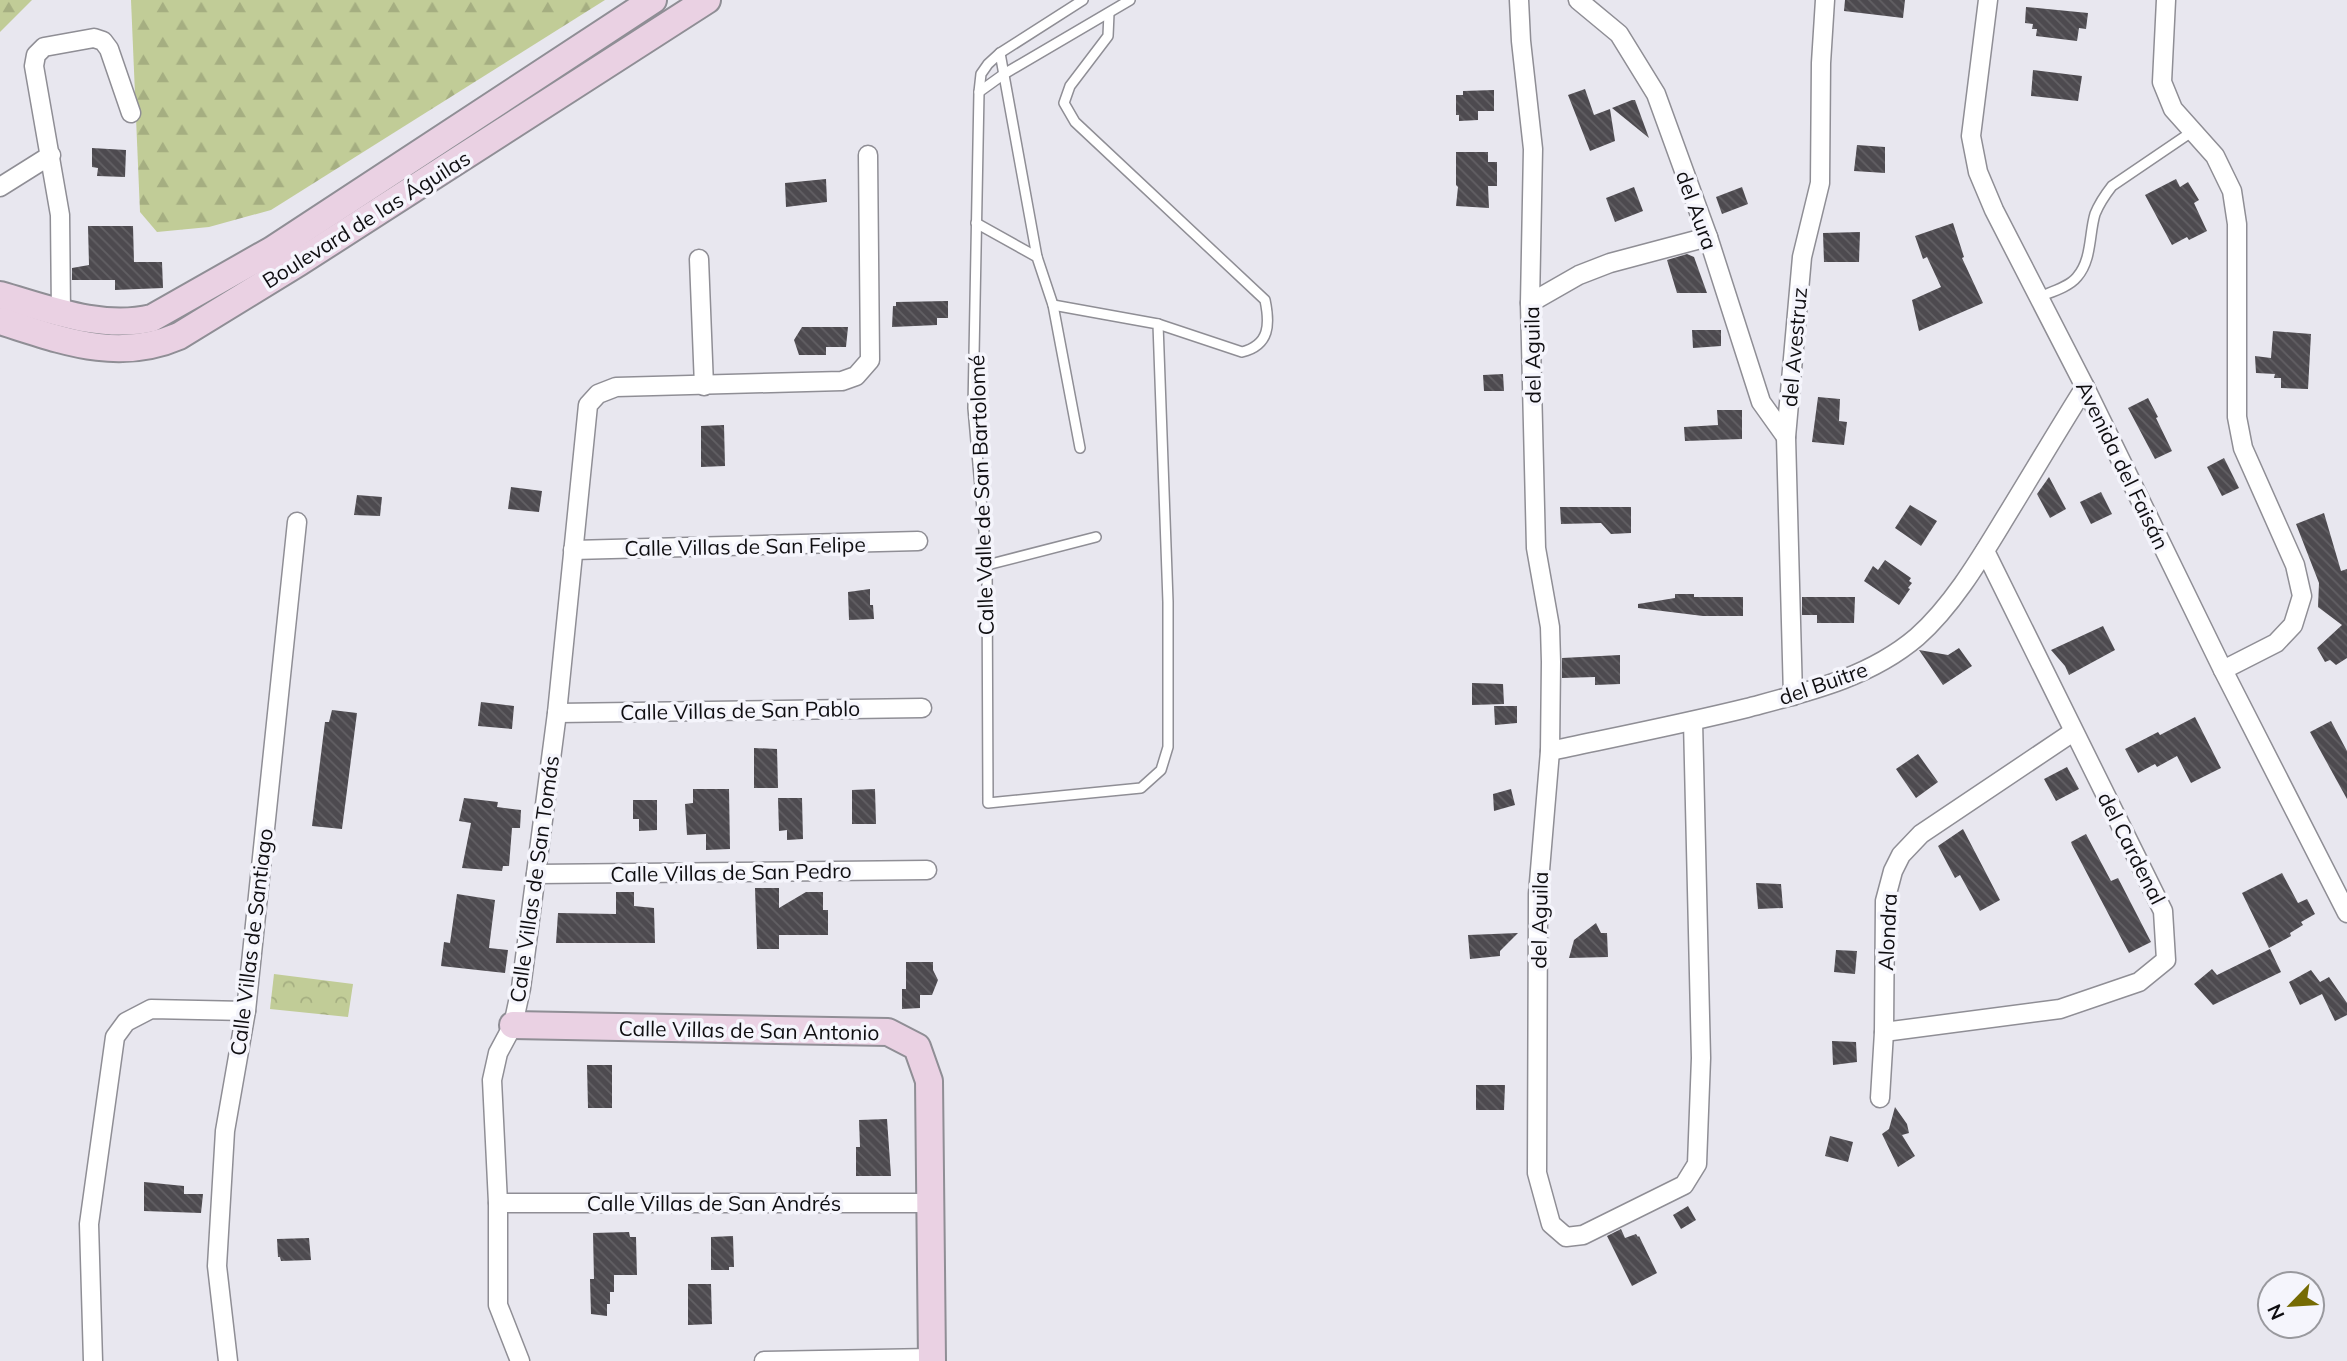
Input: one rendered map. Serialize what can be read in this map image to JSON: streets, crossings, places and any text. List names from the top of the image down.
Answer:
{
  "streets": {
    "main road": ["Boulevard de las Águilas", "Calle Villas de San Antonio"],
    "street": [
      "del Aura",
      "del Avestruz",
      "del Aguila",
      "Avenida del Faisán",
      "Calle Villas de San Felipe",
      "del Buitre",
      "Calle Villas de San Pablo",
      "del Cardenal",
      "Calle Villas de San Pedro",
      "Calle Villas de San Tomás",
      "Alondra",
      "Calle Villas de Santiago",
      "Calle Villas de San Andrés"
    ],
    "lane": ["Calle Valle de San Bartolomé"]
  },
  "crossings": [
    ["del Aura", "del Avestruz"],
    ["del Avestruz", "del Buitre"],
    ["del Aguila", "del Buitre"],
    ["Avenida del Faisán", "del Buitre"],
    ["Calle Villas de San Felipe", "Calle Villas de San Tomás"],
    ["del Buitre", "del Cardenal"],
    ["Calle Villas de San Pablo", "Calle Villas de San Tomás"],
    ["del Cardenal", "Alondra"],
    ["Calle Villas de San Pedro", "Calle Villas de San Tomás"],
    ["Calle Villas de San Tomás", "Calle Villas de San Antonio"],
    ["Calle Villas de San Tomás", "Calle Villas de San Andrés"],
    ["Calle Villas de San Antonio", "Calle Villas de San Andrés"]
  ],
  "north": "bottom left"
}
